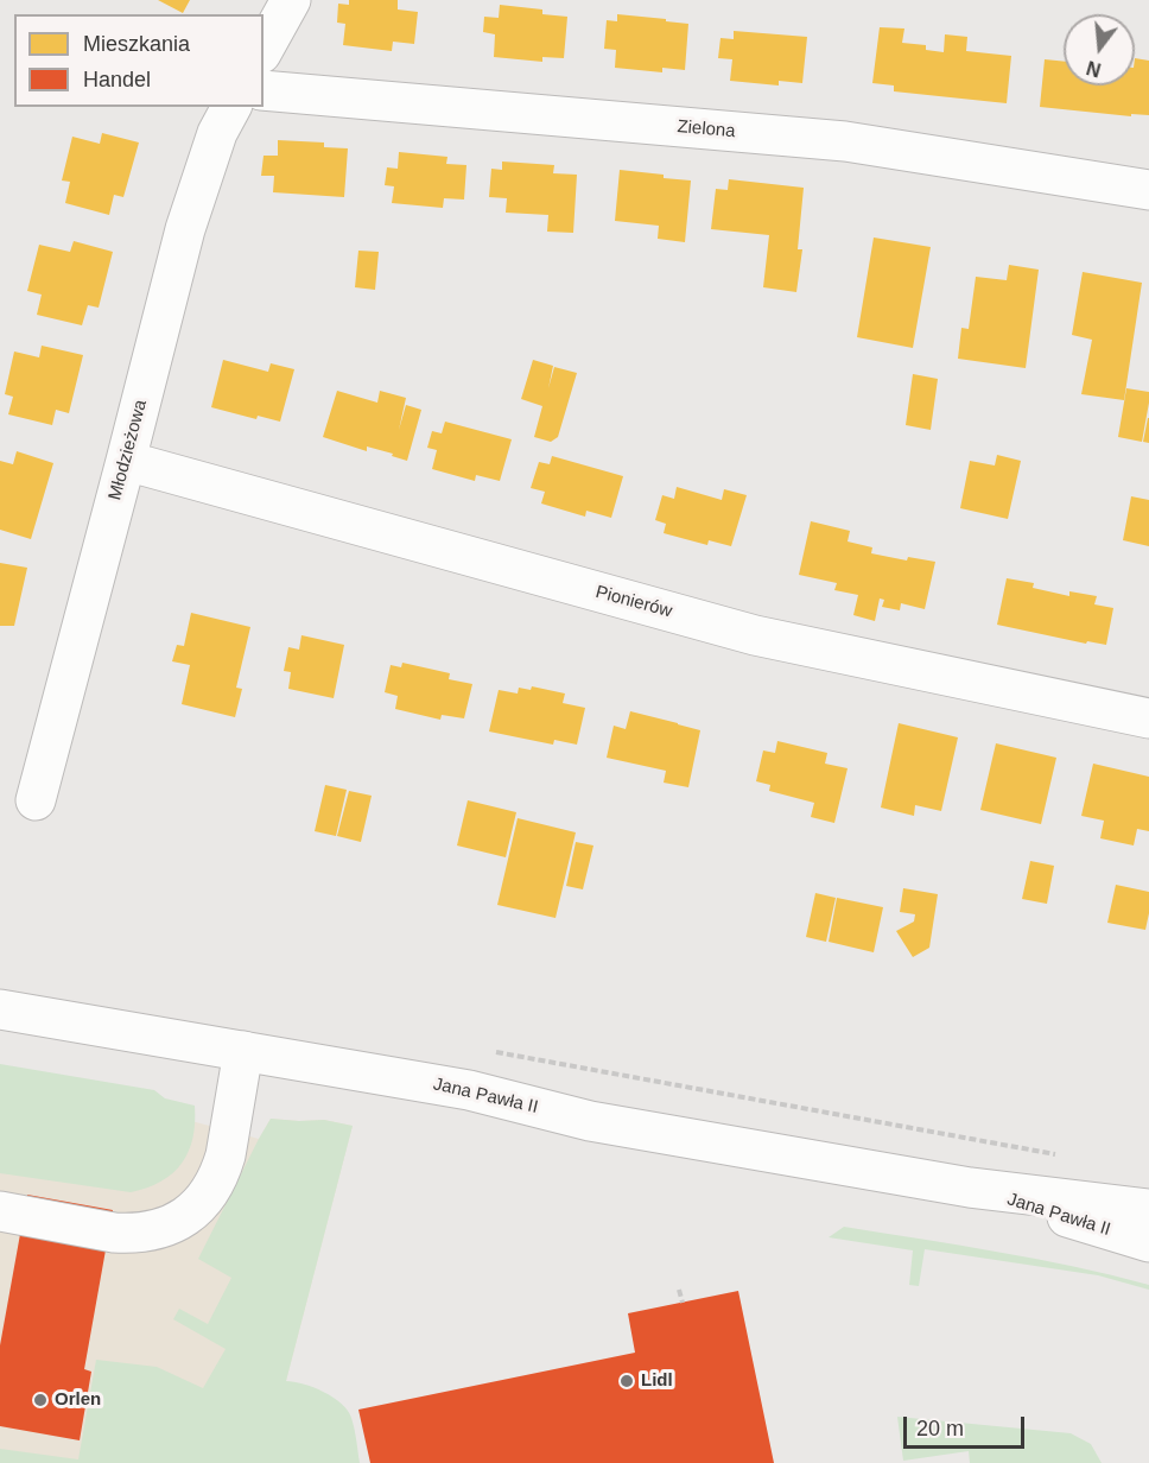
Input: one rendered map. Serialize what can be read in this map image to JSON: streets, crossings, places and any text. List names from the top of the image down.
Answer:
{
  "streets": {
    "street": [
      "Zielona",
      "Młodzieżowa",
      "Pionierów",
      "Jana Pawła II"
    ]
  },
  "crossings": [
    ["Młodzieżowa", "Pionierów"]
  ],
  "places": ["Lidl", "Orlen"],
  "legend": ["Mieszkania", "Handel"],
  "scale_bar": "20 m",
  "north": "bottom"
}
